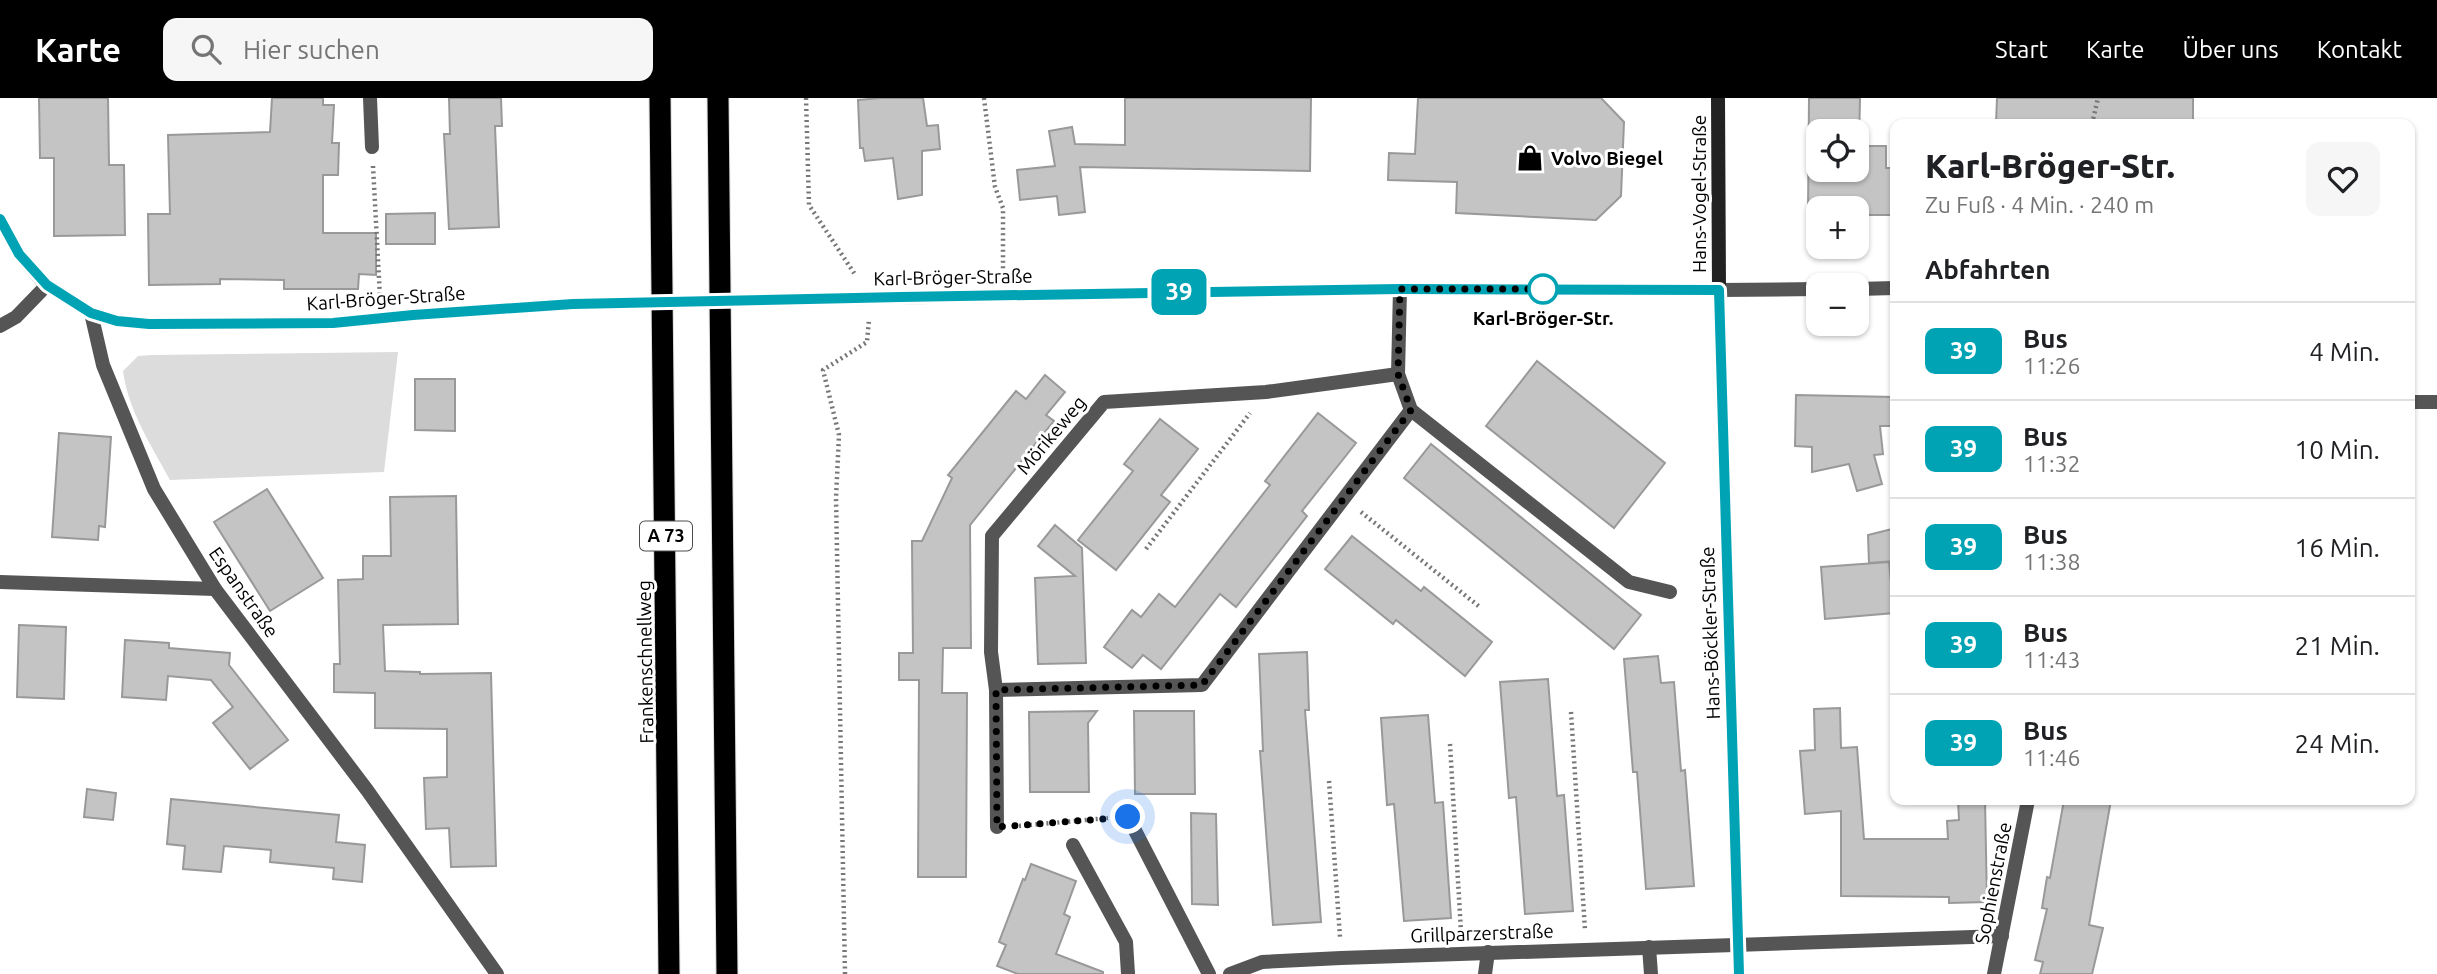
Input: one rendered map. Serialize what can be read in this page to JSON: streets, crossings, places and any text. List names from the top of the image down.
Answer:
{
  "streets": {
    "highway": ["A 73", "Frankenschnellweg"],
    "street": [
      "Hans-Vogel-Straße",
      "Karl-Bröger-Straße",
      "Mörikeweg",
      "Espanstraße",
      "Hans-Böckler-Straße",
      "Sophienstraße",
      "Grillparzerstraße"
    ]
  },
  "crossings": [
    ["Hans-Vogel-Straße", "Karl-Bröger-Straße"],
    ["Hans-Vogel-Straße", "Hans-Böckler-Straße"],
    ["Karl-Bröger-Straße", "Espanstraße"],
    ["Karl-Bröger-Straße", "Hans-Böckler-Straße"],
    ["Hans-Böckler-Straße", "Grillparzerstraße"],
    ["Sophienstraße", "Grillparzerstraße"]
  ],
  "places": {
    "shop": ["Volvo Biegel"],
    "other": ["Karl-Bröger-Str."]
  },
  "lines": ["bus line 39"],
  "page": {
    "header": "Karte",
    "search": "Hier suchen",
    "nav": [
      "Start",
      "Karte",
      "Über uns",
      "Kontakt"
    ],
    "on_map": "39",
    "map_buttons": ["+", "−"],
    "heading": [
      ["Karl-Bröger-Str.", "Zu Fuß · 4 Min. · 240 m"],
      "Abfahrten"
    ],
    "list": [
      {
        "mark": "39",
        "name": "Bus",
        "note": "11:26",
        "value": "4 Min."
      },
      {
        "mark": "39",
        "name": "Bus",
        "note": "11:32",
        "value": "10 Min."
      },
      {
        "mark": "39",
        "name": "Bus",
        "note": "11:38",
        "value": "16 Min."
      },
      {
        "mark": "39",
        "name": "Bus",
        "note": "11:43",
        "value": "21 Min."
      },
      {
        "mark": "39",
        "name": "Bus",
        "note": "11:46",
        "value": "24 Min."
      }
    ]
  }
}
